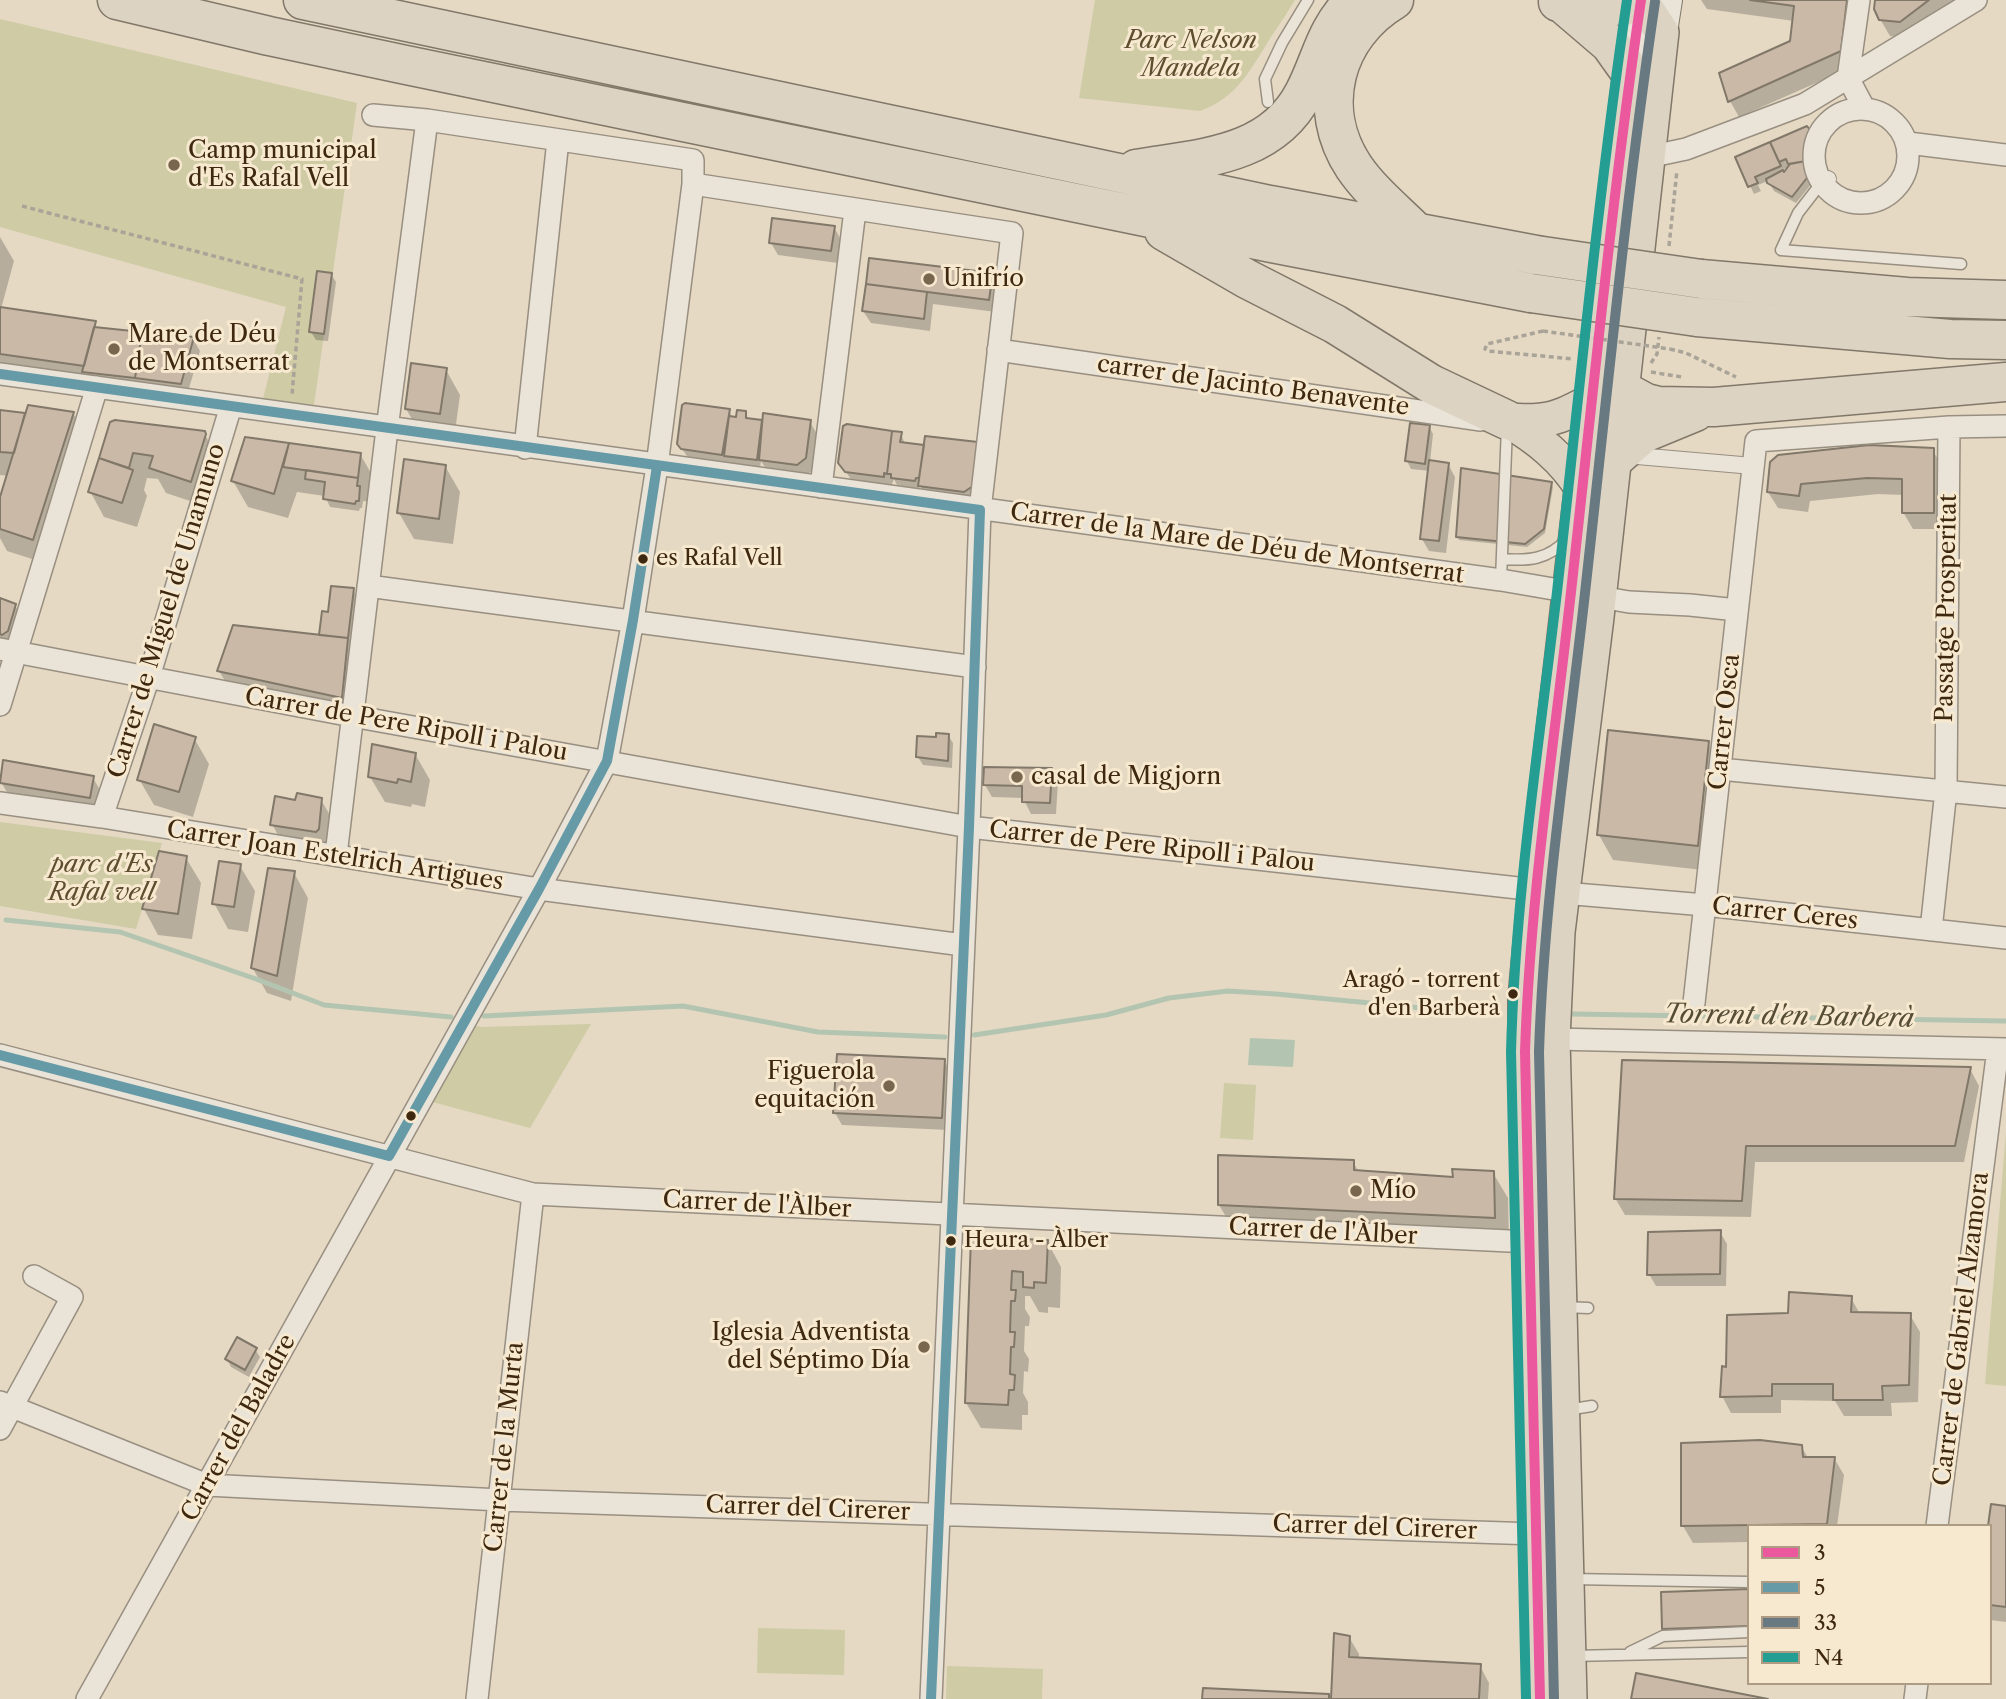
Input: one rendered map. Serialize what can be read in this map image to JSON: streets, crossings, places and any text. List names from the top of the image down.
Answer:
{
  "streets": {
    "street": [
      "carrer de Jacinto Benavente",
      "Carrer de la Mare de Déu de Montserrat",
      "Passatge Prosperitat",
      "Carrer de Miguel de Unamuno",
      "Carrer Osca",
      "Carrer de Pere Ripoll i Palou",
      "Carrer Joan Estelrich Artigues",
      "Carrer Ceres",
      "Carrer de l'Àlber",
      "Carrer de Gabriel Alzamora",
      "Carrer del Baladre",
      "Carrer de la Murta",
      "Carrer del Cirerer"
    ]
  },
  "crossings": [
    ["Carrer de la Mare de Déu de Montserrat", "Carrer de Miguel de Unamuno"],
    ["Carrer de la Mare de Déu de Montserrat", "Carrer Osca"],
    ["Passatge Prosperitat", "Carrer Osca"],
    ["Passatge Prosperitat", "Carrer Ceres"],
    ["Carrer de Miguel de Unamuno", "Carrer de Pere Ripoll i Palou"],
    ["Carrer de Miguel de Unamuno", "Carrer Joan Estelrich Artigues"],
    ["Carrer Osca", "Carrer Ceres"],
    ["Carrer de Pere Ripoll i Palou", "Carrer Ceres"],
    ["Carrer de l'Àlber", "Carrer del Baladre"],
    ["Carrer de l'Àlber", "Carrer de la Murta"],
    ["Carrer del Baladre", "Carrer del Cirerer"],
    ["Carrer de la Murta", "Carrer del Cirerer"]
  ],
  "water": ["Torrent d'en Barberà"],
  "parks": ["Parc Nelson Mandela", "parc d'Es Rafal vell"],
  "places": [
    "Camp municipal d'Es Rafal Vell",
    "Unifrío",
    "Mare de Déu de Montserrat",
    "es Rafal Vell",
    "casal de Migjorn",
    "Aragó - torrent d'en Barberà",
    "Figuerola equitación",
    "Mío",
    "Heura - Àlber",
    "Iglesia Adventista del Séptimo Día"
  ],
  "lines": [
    "transit line 3",
    "transit line N4",
    "transit line 33",
    "transit line 5"
  ],
  "legend": [
    "3",
    "5",
    "33",
    "N4"
  ]
}
